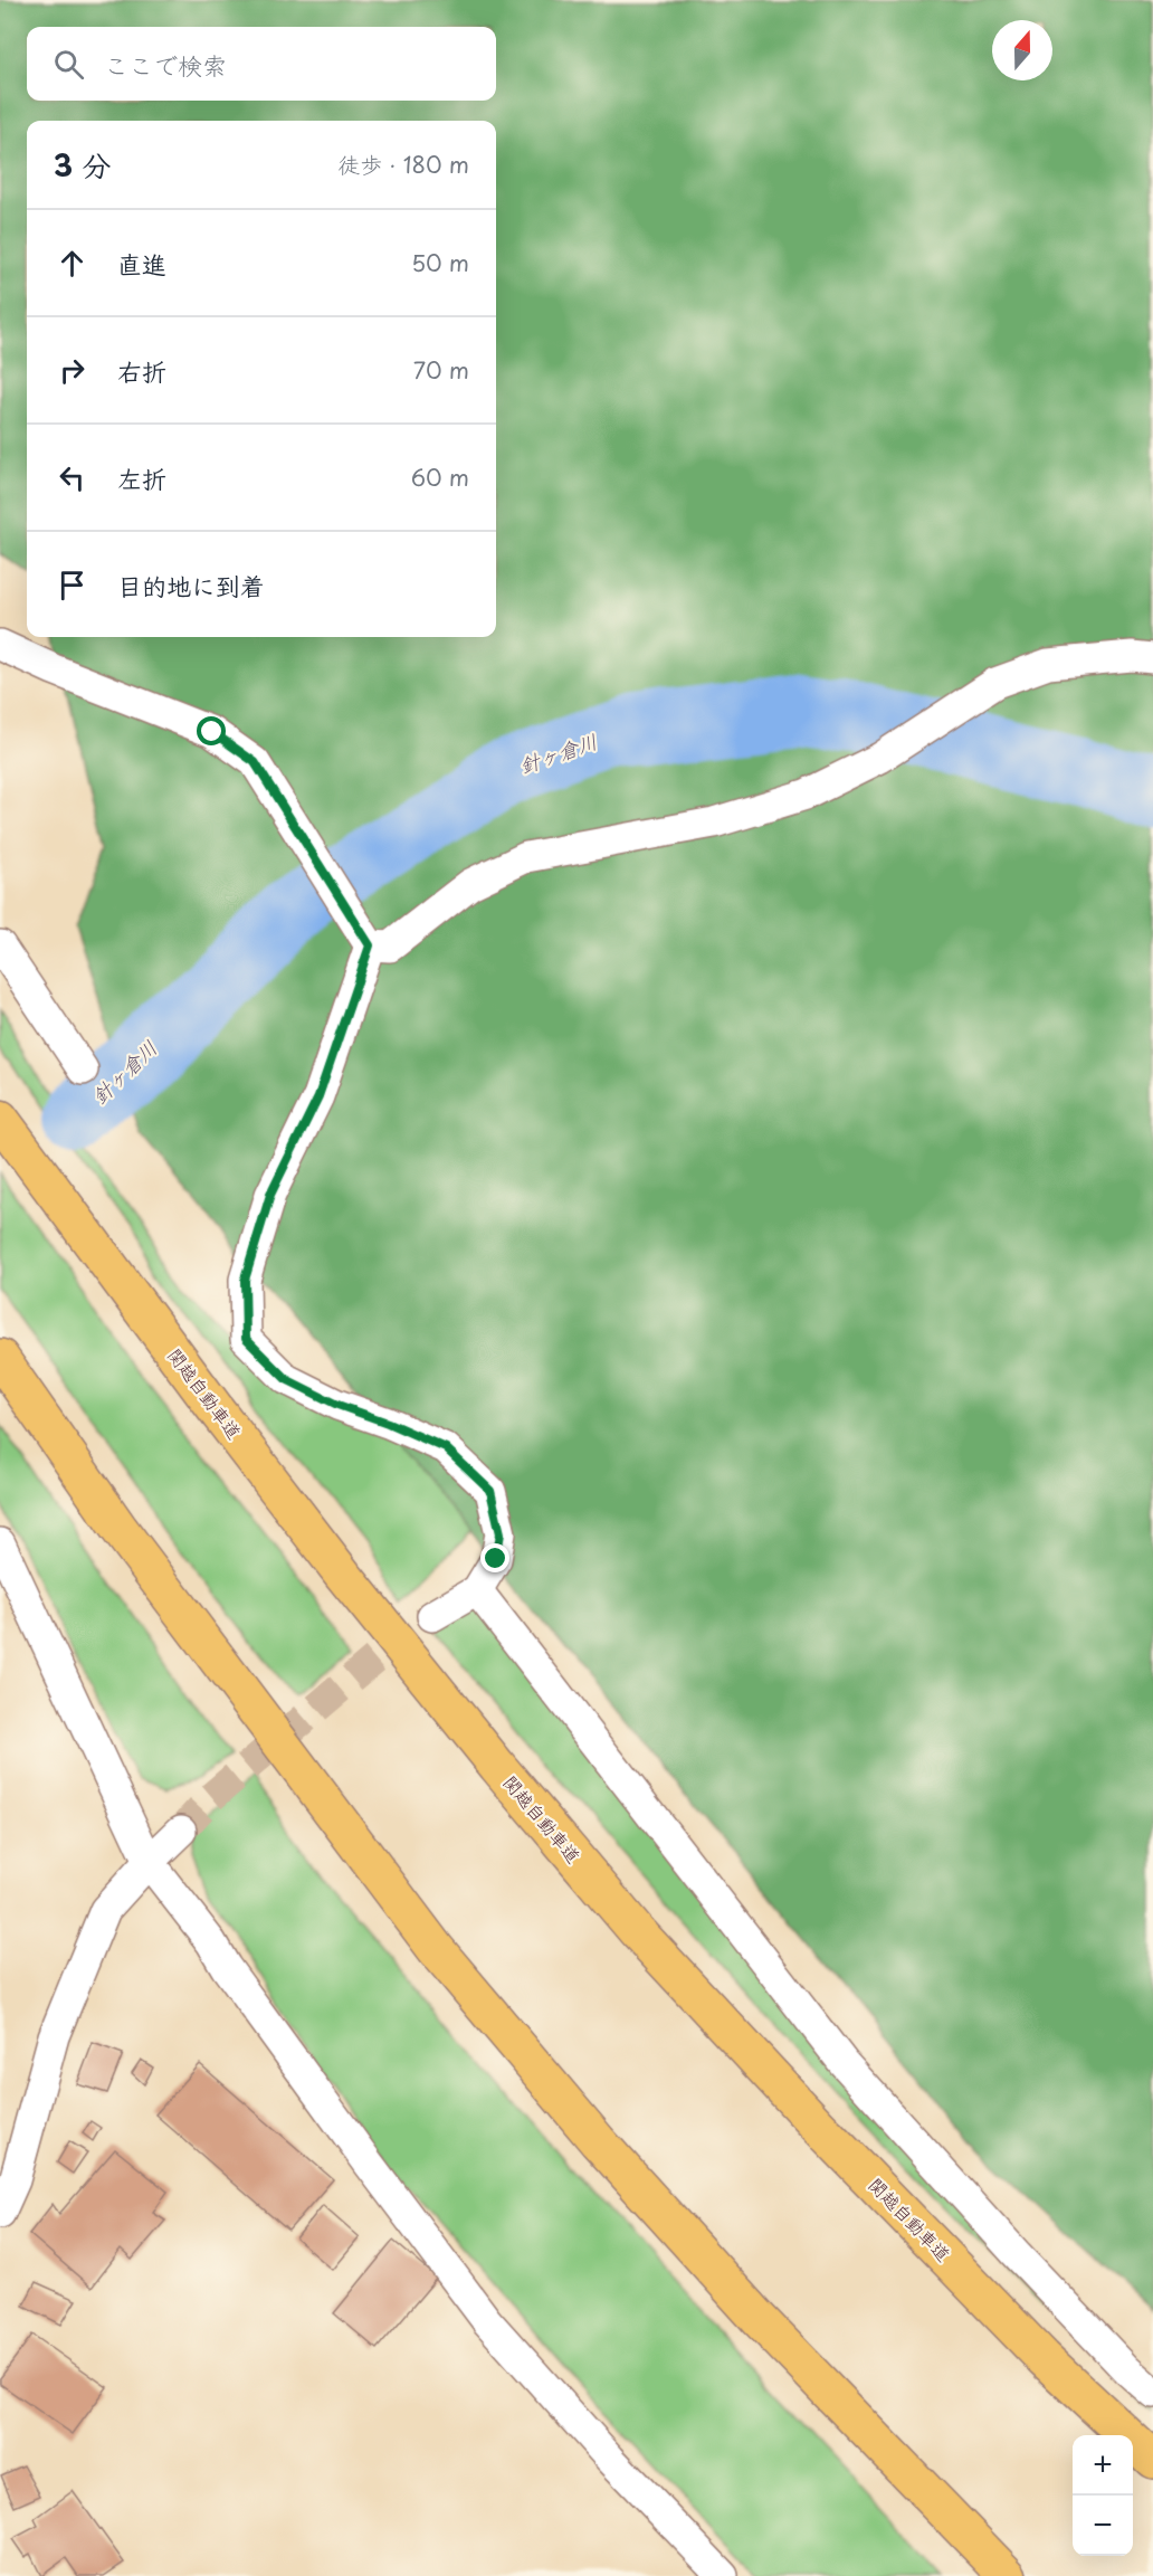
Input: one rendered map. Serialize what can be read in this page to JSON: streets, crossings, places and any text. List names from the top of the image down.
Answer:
{
  "streets": {
    "highway": ["関越自動車道"]
  },
  "water": ["針ヶ倉川"],
  "north": "top",
  "page": {
    "search": "ここで検索",
    "heading": ["3 分", "徒歩 · 180 m"],
    "list": [
      ["直進", "50 m"],
      ["右折", "70 m"],
      ["左折", "60 m"],
      "目的地に到着"
    ],
    "map_buttons": ["+", "−"]
  }
}
